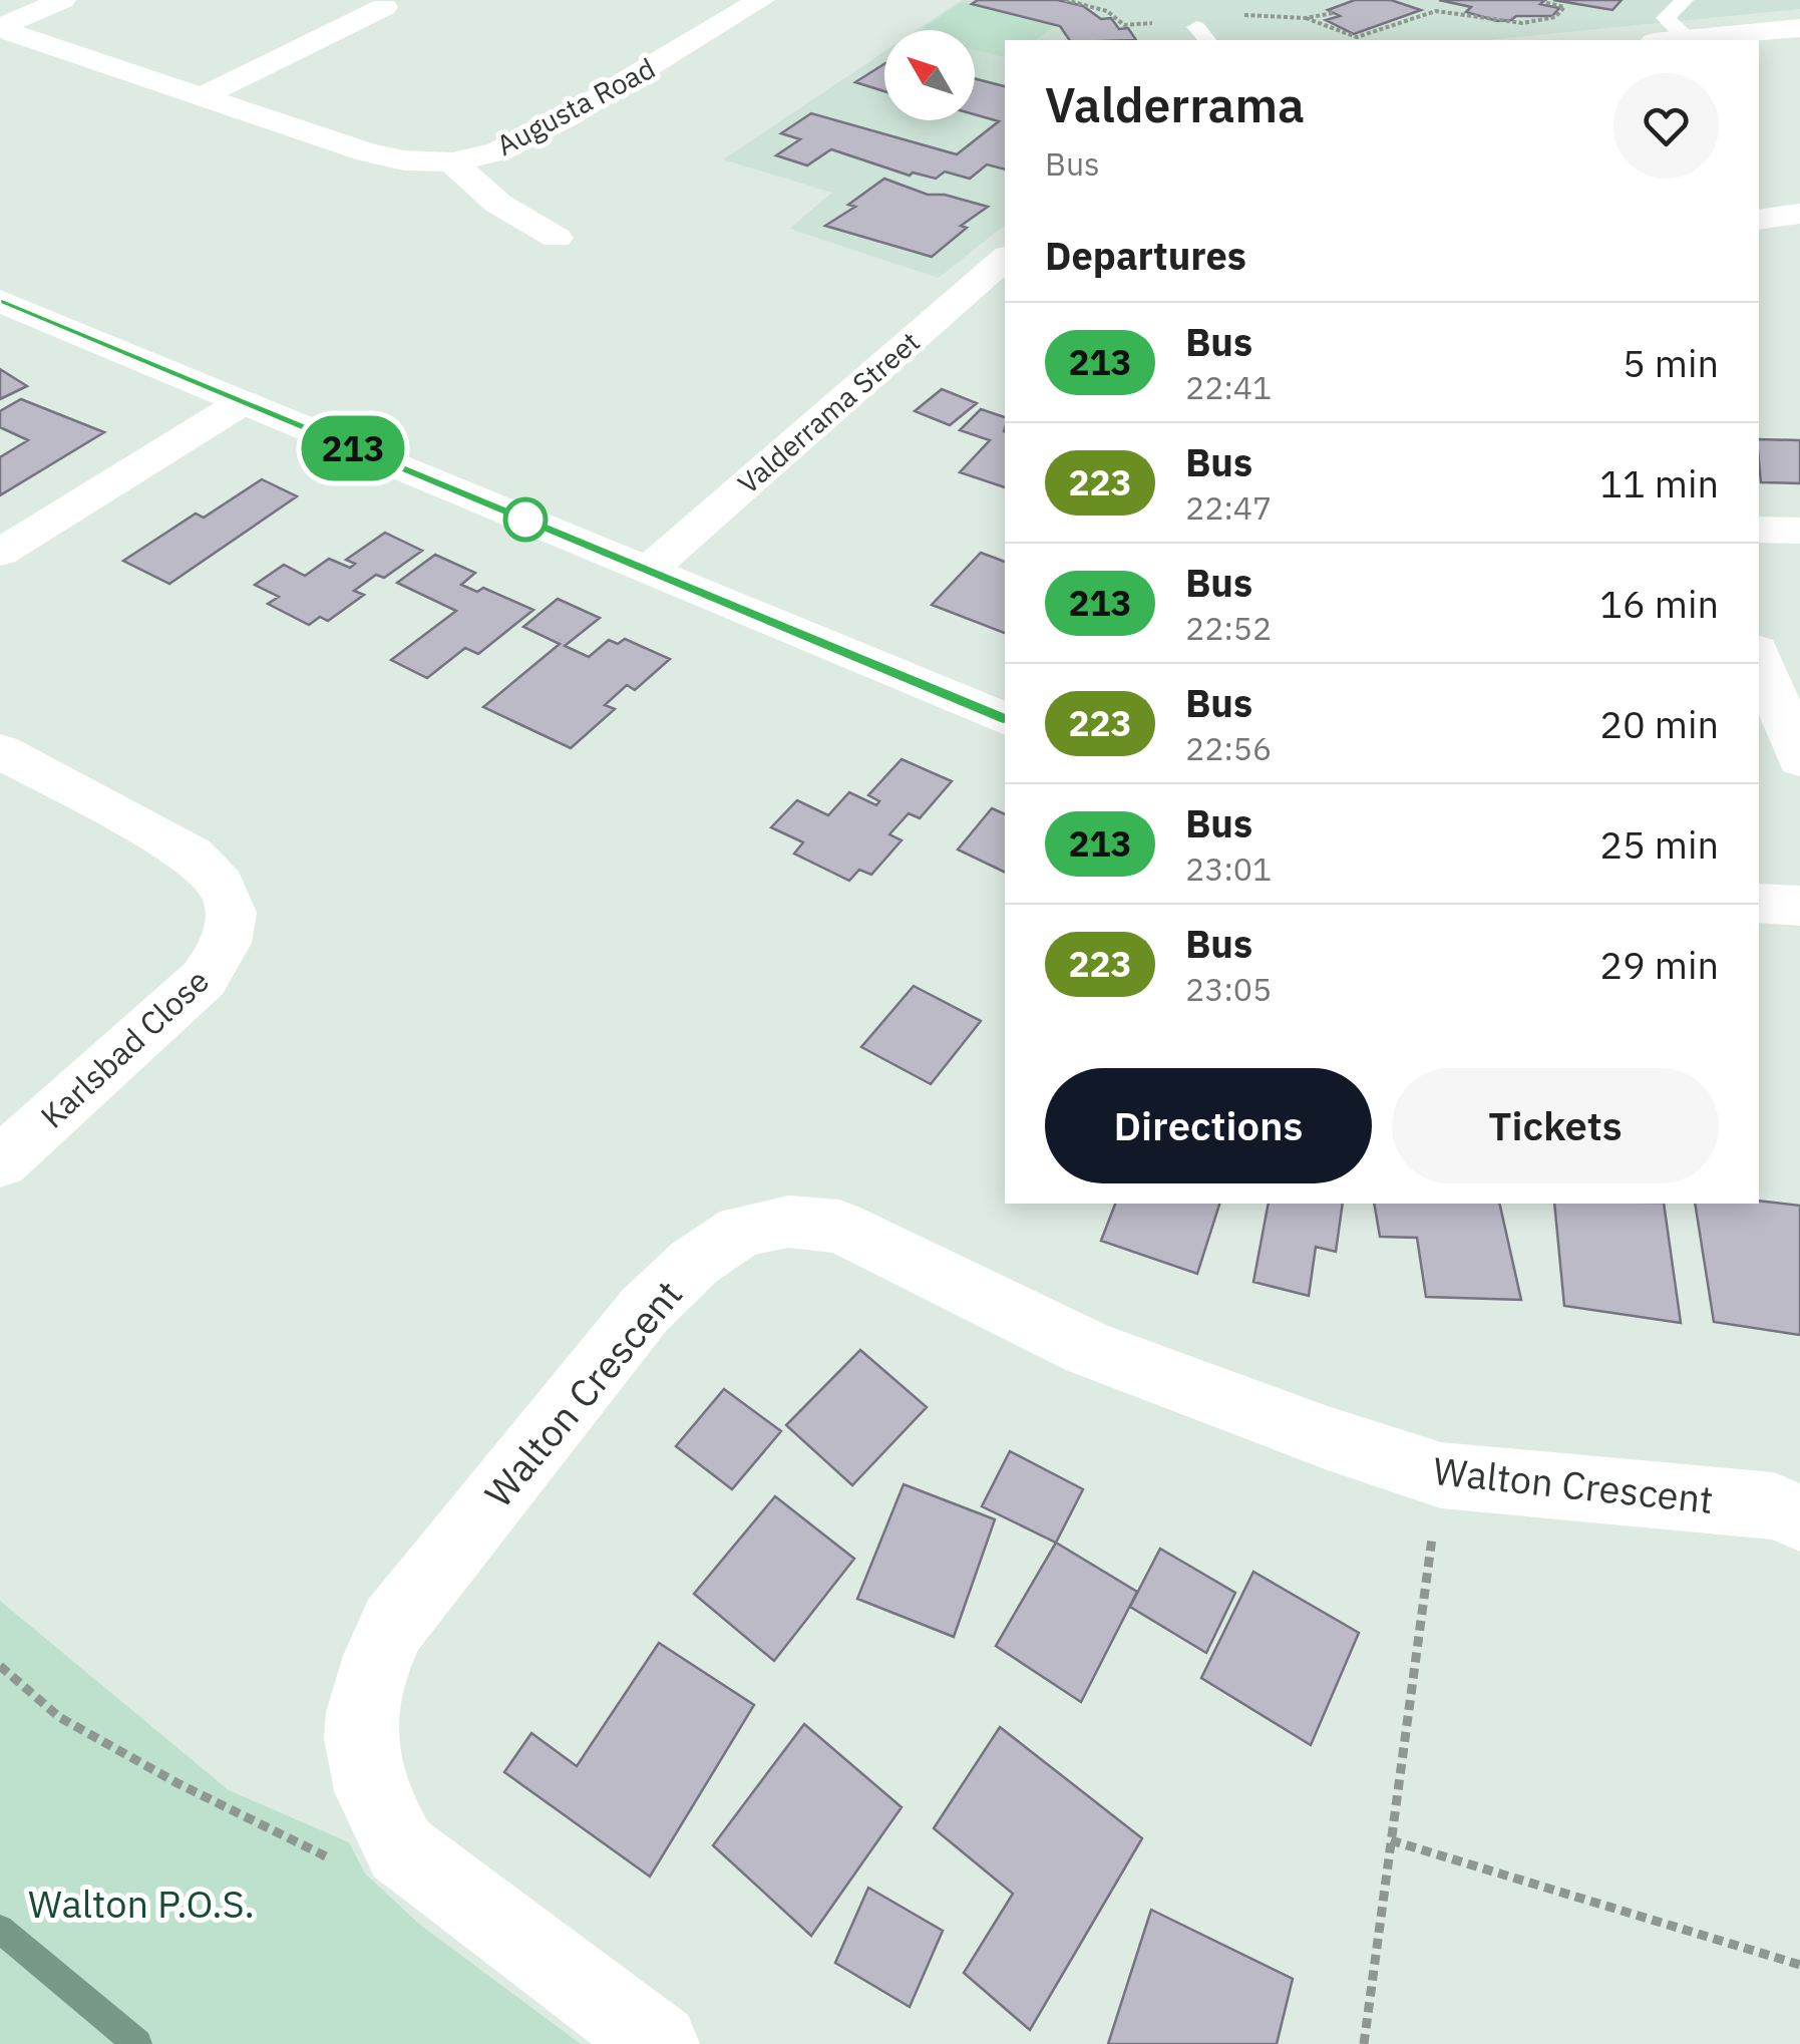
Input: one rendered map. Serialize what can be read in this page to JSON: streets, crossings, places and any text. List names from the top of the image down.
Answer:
{
  "streets": {
    "street": [
      "Augusta Road",
      "Valderrama Street",
      "Karlsbad Close",
      "Walton Crescent"
    ]
  },
  "parks": ["Walton P.O.S."],
  "lines": ["bus line 213"],
  "north": "top left",
  "page": {
    "on_map": "213",
    "heading": [
      ["Valderrama", "Bus"],
      "Departures"
    ],
    "list": [
      {
        "mark": "213",
        "name": "Bus",
        "note": "22:41",
        "value": "5 min"
      },
      {
        "mark": "223",
        "name": "Bus",
        "note": "22:47",
        "value": "11 min"
      },
      {
        "mark": "213",
        "name": "Bus",
        "note": "22:52",
        "value": "16 min"
      },
      {
        "mark": "223",
        "name": "Bus",
        "note": "22:56",
        "value": "20 min"
      },
      {
        "mark": "213",
        "name": "Bus",
        "note": "23:01",
        "value": "25 min"
      },
      {
        "mark": "223",
        "name": "Bus",
        "note": "23:05",
        "value": "29 min"
      }
    ],
    "buttons": ["Directions", "Tickets"]
  }
}
